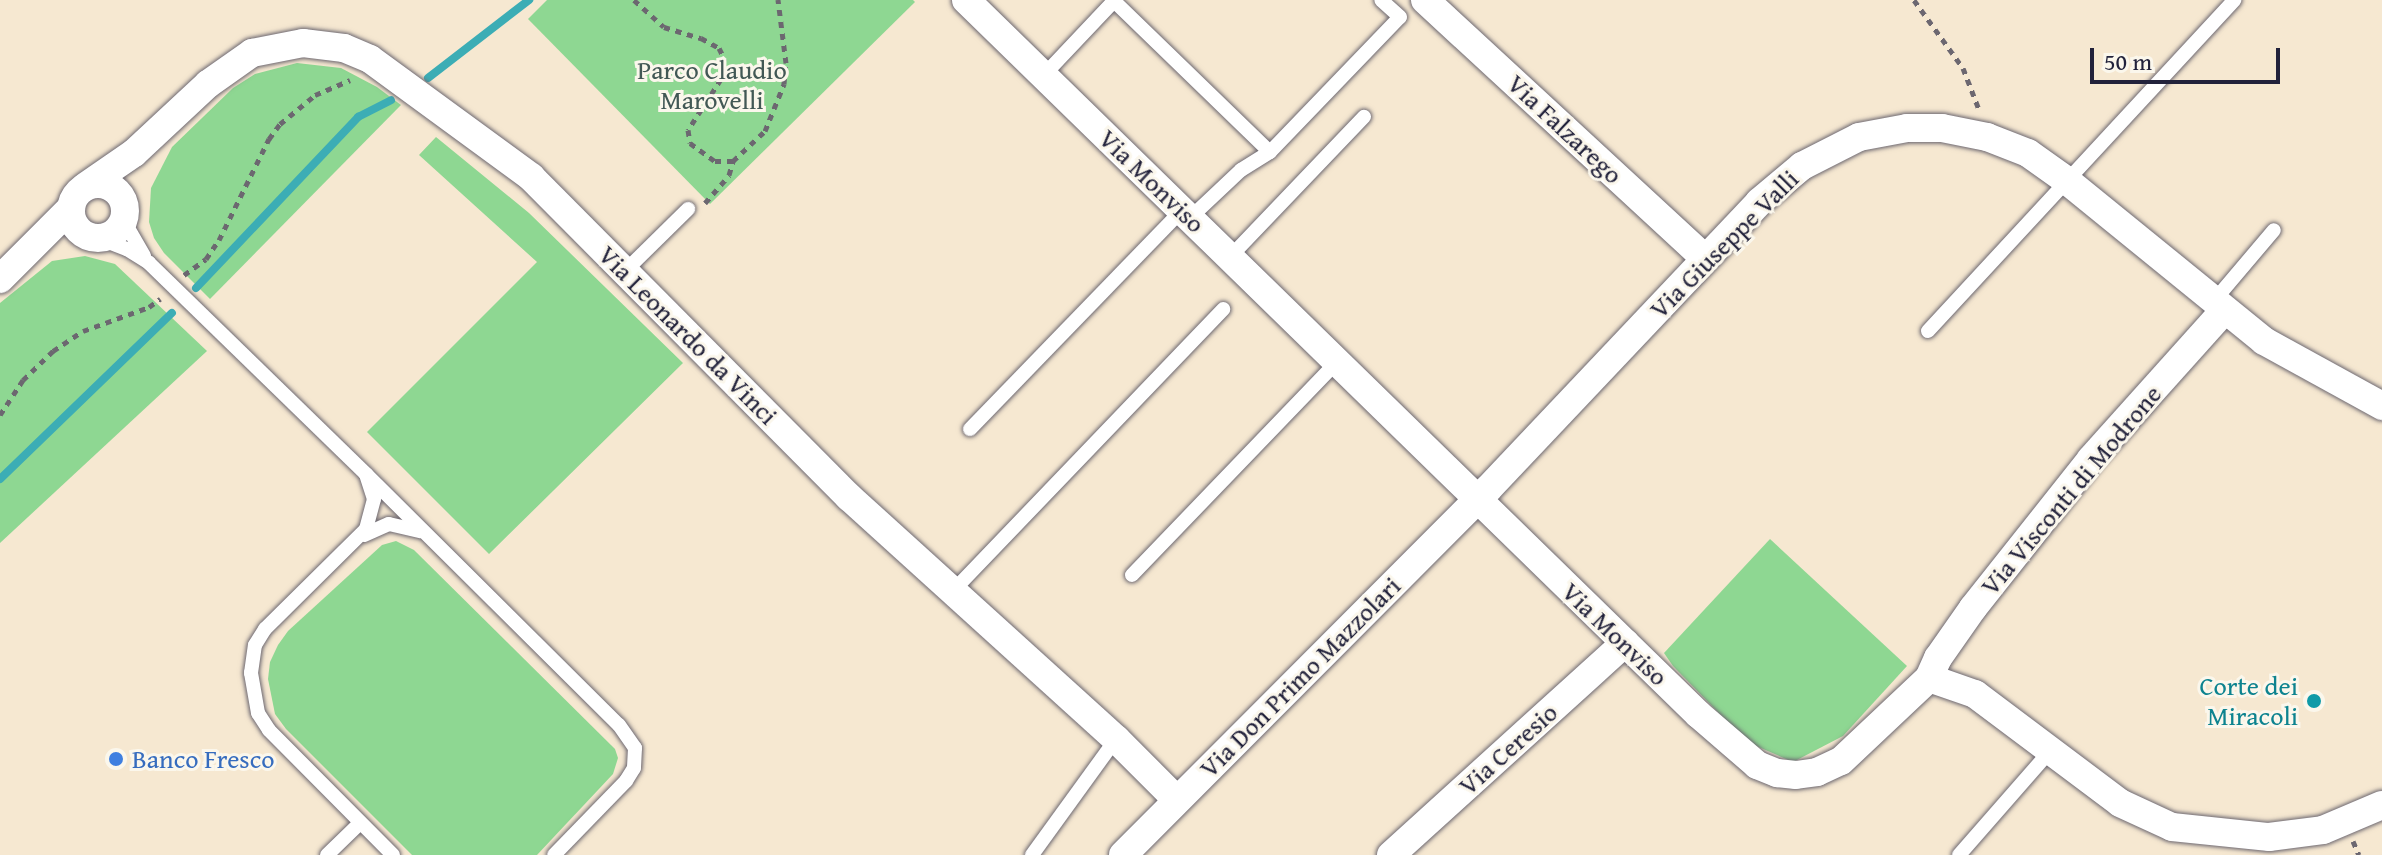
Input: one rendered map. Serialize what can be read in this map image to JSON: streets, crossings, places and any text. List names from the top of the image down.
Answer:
{
  "streets": {
    "street": [
      "Via Falzarego",
      "Via Monviso",
      "Via Giuseppe Valli",
      "Via Leonardo da Vinci",
      "Via Visconti di Modrone",
      "Via Don Primo Mazzolari",
      "Via Ceresio"
    ]
  },
  "crossings": [
    ["Via Falzarego", "Via Giuseppe Valli"],
    ["Via Monviso", "Via Giuseppe Valli"],
    ["Via Monviso", "Via Visconti di Modrone"],
    ["Via Monviso", "Via Don Primo Mazzolari"],
    ["Via Monviso", "Via Ceresio"],
    ["Via Giuseppe Valli", "Via Visconti di Modrone"],
    ["Via Giuseppe Valli", "Via Don Primo Mazzolari"],
    ["Via Leonardo da Vinci", "Via Don Primo Mazzolari"]
  ],
  "parks": ["Parco Claudio Marovelli"],
  "places": ["Corte dei Miracoli", "Banco Fresco"],
  "scale_bar": "50 m"
}
